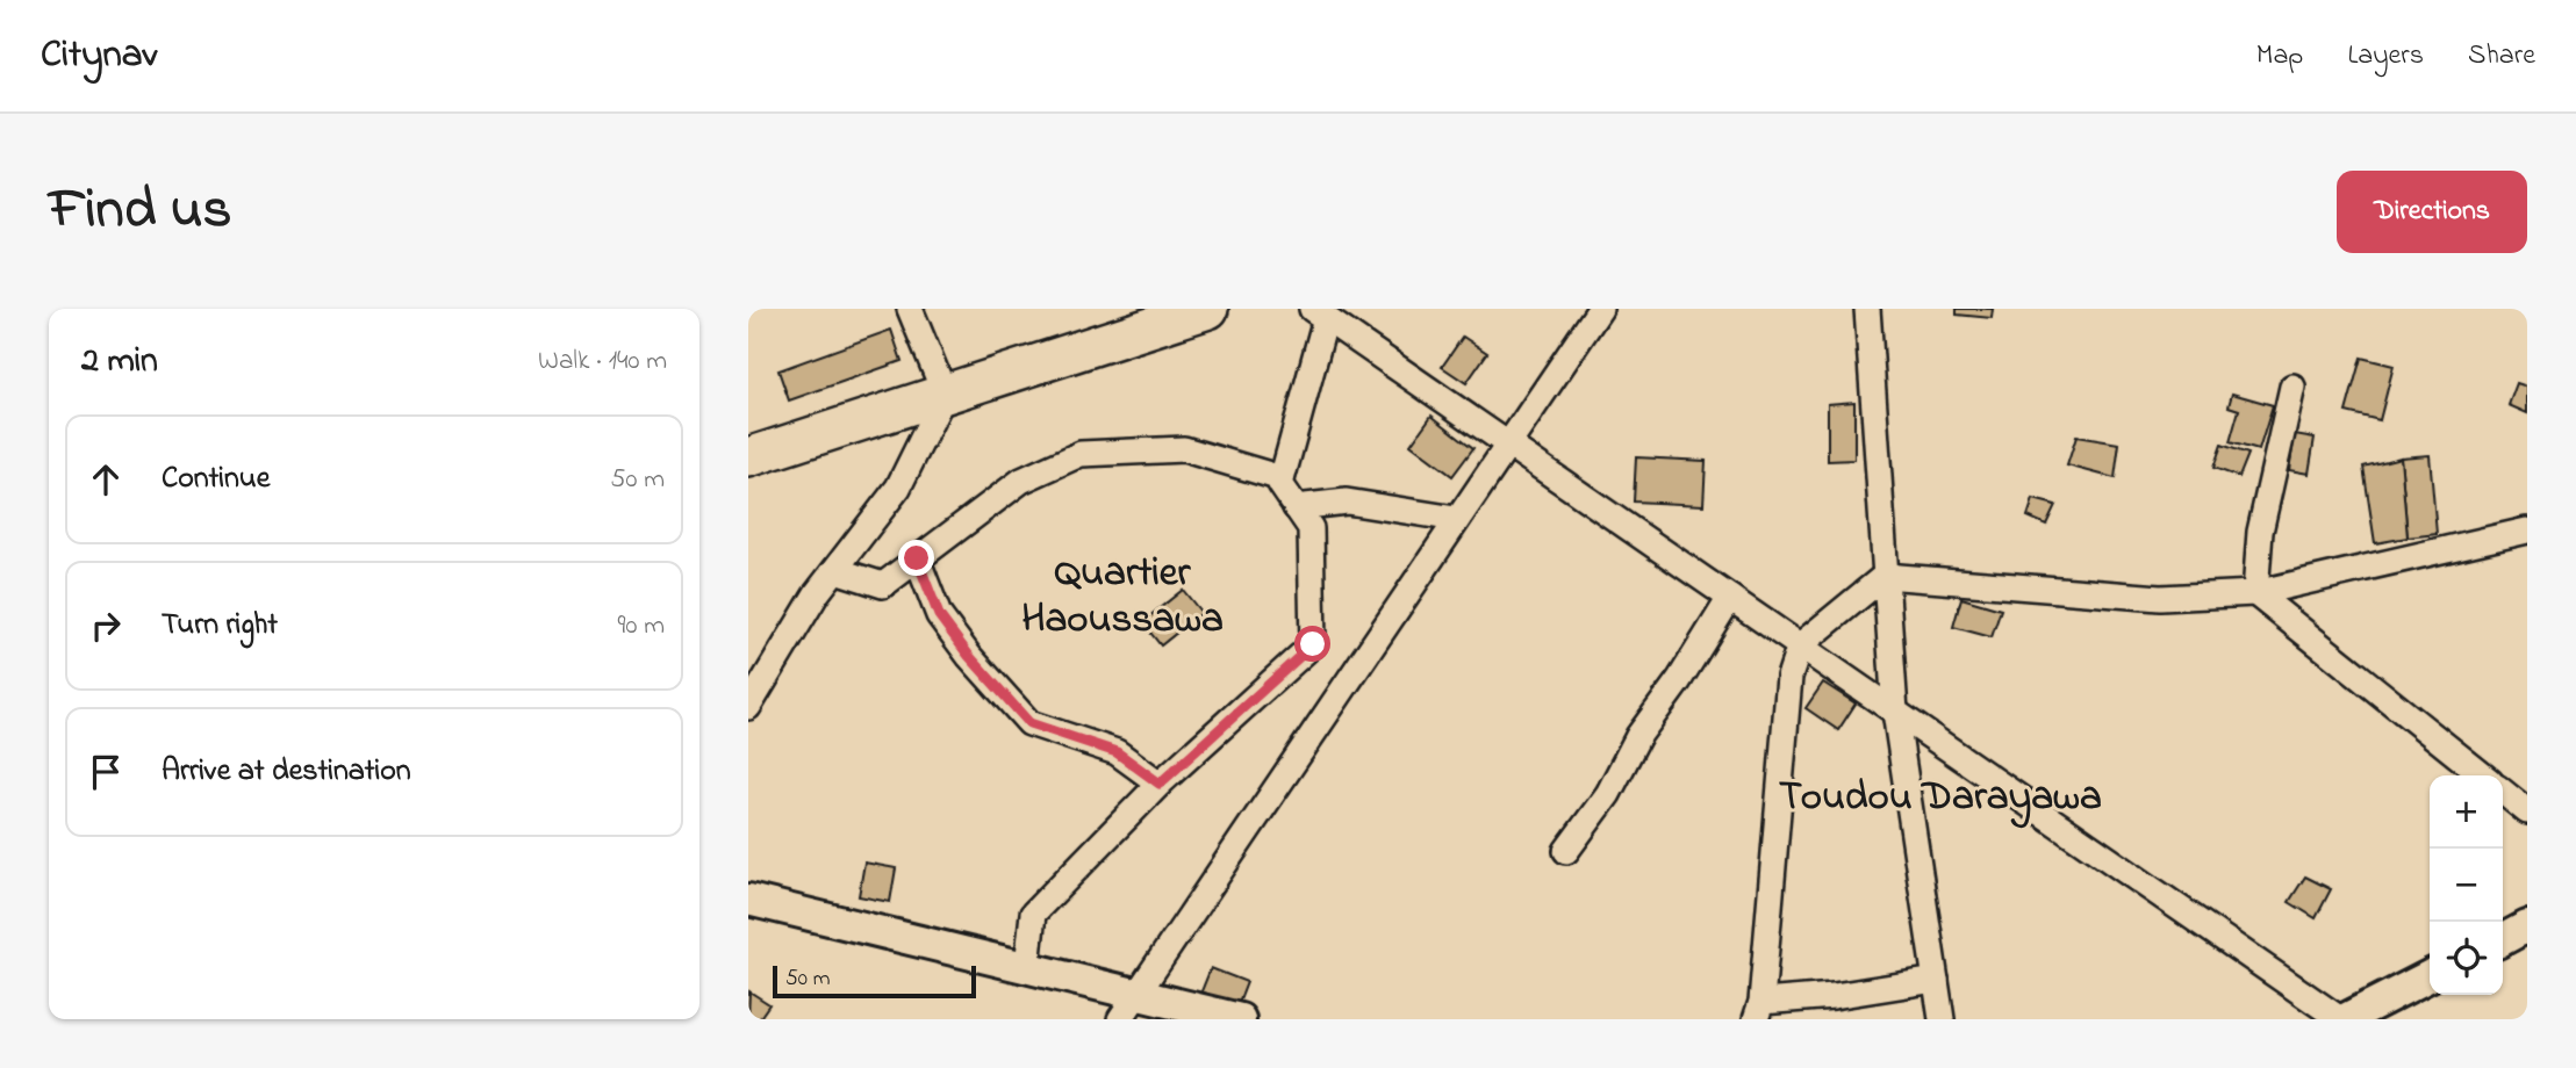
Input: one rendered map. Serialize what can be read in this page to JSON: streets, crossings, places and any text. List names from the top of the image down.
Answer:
{
  "districts": ["Quartier Haoussawa", "Toudou Darayawa"],
  "scale_bar": "50 m",
  "page": {
    "header": "Citynav",
    "nav": ["Map", "Layers", "Share"],
    "title": "Find us",
    "buttons": "Directions",
    "heading": ["2 min", "Walk · 140 m"],
    "list": [
      ["Continue", "50 m"],
      ["Turn right", "90 m"],
      "Arrive at destination"
    ],
    "map_buttons": ["+", "−"],
    "scale": "50 m"
  }
}
